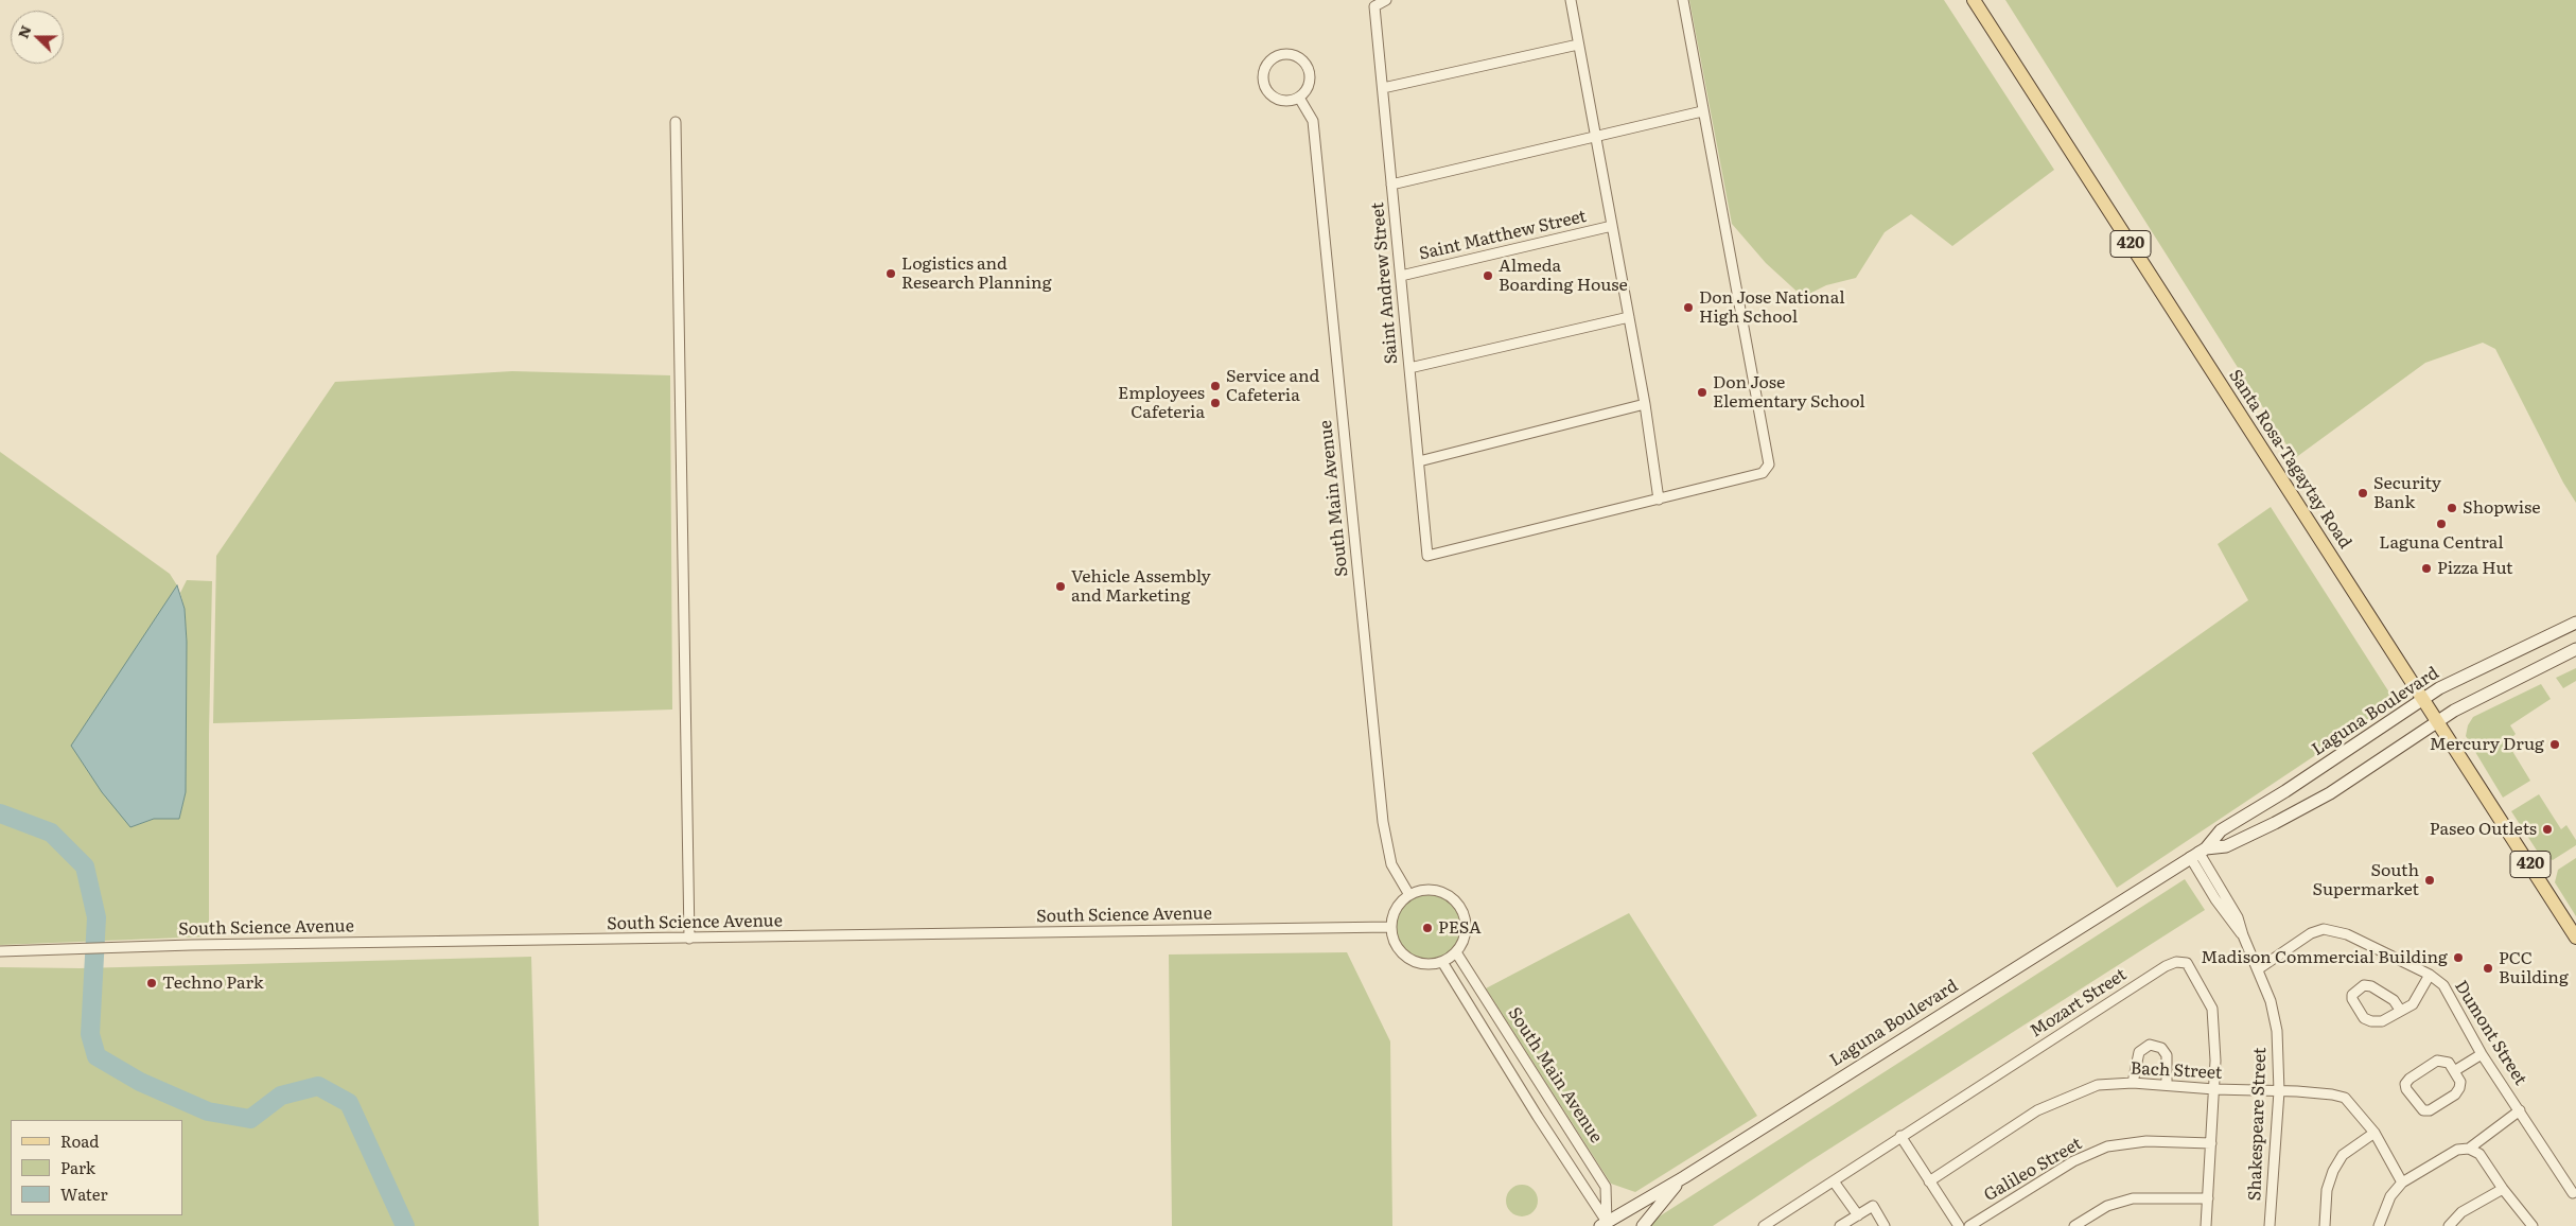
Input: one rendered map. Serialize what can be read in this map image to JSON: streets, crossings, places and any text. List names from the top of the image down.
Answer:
{
  "streets": {
    "main road": ["420", "Santa Rosa-Tagaytay Road", "Laguna Boulevard"],
    "street": [
      "Saint Matthew Street",
      "Saint Andrew Street",
      "South Main Avenue",
      "South Science Avenue",
      "Mozart Street",
      "Dumont Street",
      "Bach Street",
      "Shakespeare Street",
      "Galileo Street"
    ]
  },
  "crossings": [
    ["Saint Matthew Street", "Saint Andrew Street"],
    ["Santa Rosa-Tagaytay Road", "Laguna Boulevard"],
    ["South Main Avenue", "Laguna Boulevard"],
    ["South Main Avenue", "South Science Avenue"],
    ["Laguna Boulevard", "Shakespeare Street"],
    ["Mozart Street", "Bach Street"],
    ["Mozart Street", "Galileo Street"],
    ["Dumont Street", "Shakespeare Street"],
    ["Bach Street", "Shakespeare Street"]
  ],
  "places": [
    "Logistics and Research Planning",
    "Almeda Boarding House",
    "Don Jose National High School",
    "Service and Cafeteria",
    "Don Jose Elementary School",
    "Employees Cafeteria",
    "Security Bank",
    "Shopwise",
    "Laguna Central",
    "Pizza Hut",
    "Vehicle Assembly and Marketing",
    "Mercury Drug",
    "Paseo Outlets",
    "South Supermarket",
    "PESA",
    "Madison Commercial Building",
    "PCC Building",
    "Techno Park"
  ],
  "legend": ["Road", "Park", "Water"],
  "north": "left"
}
